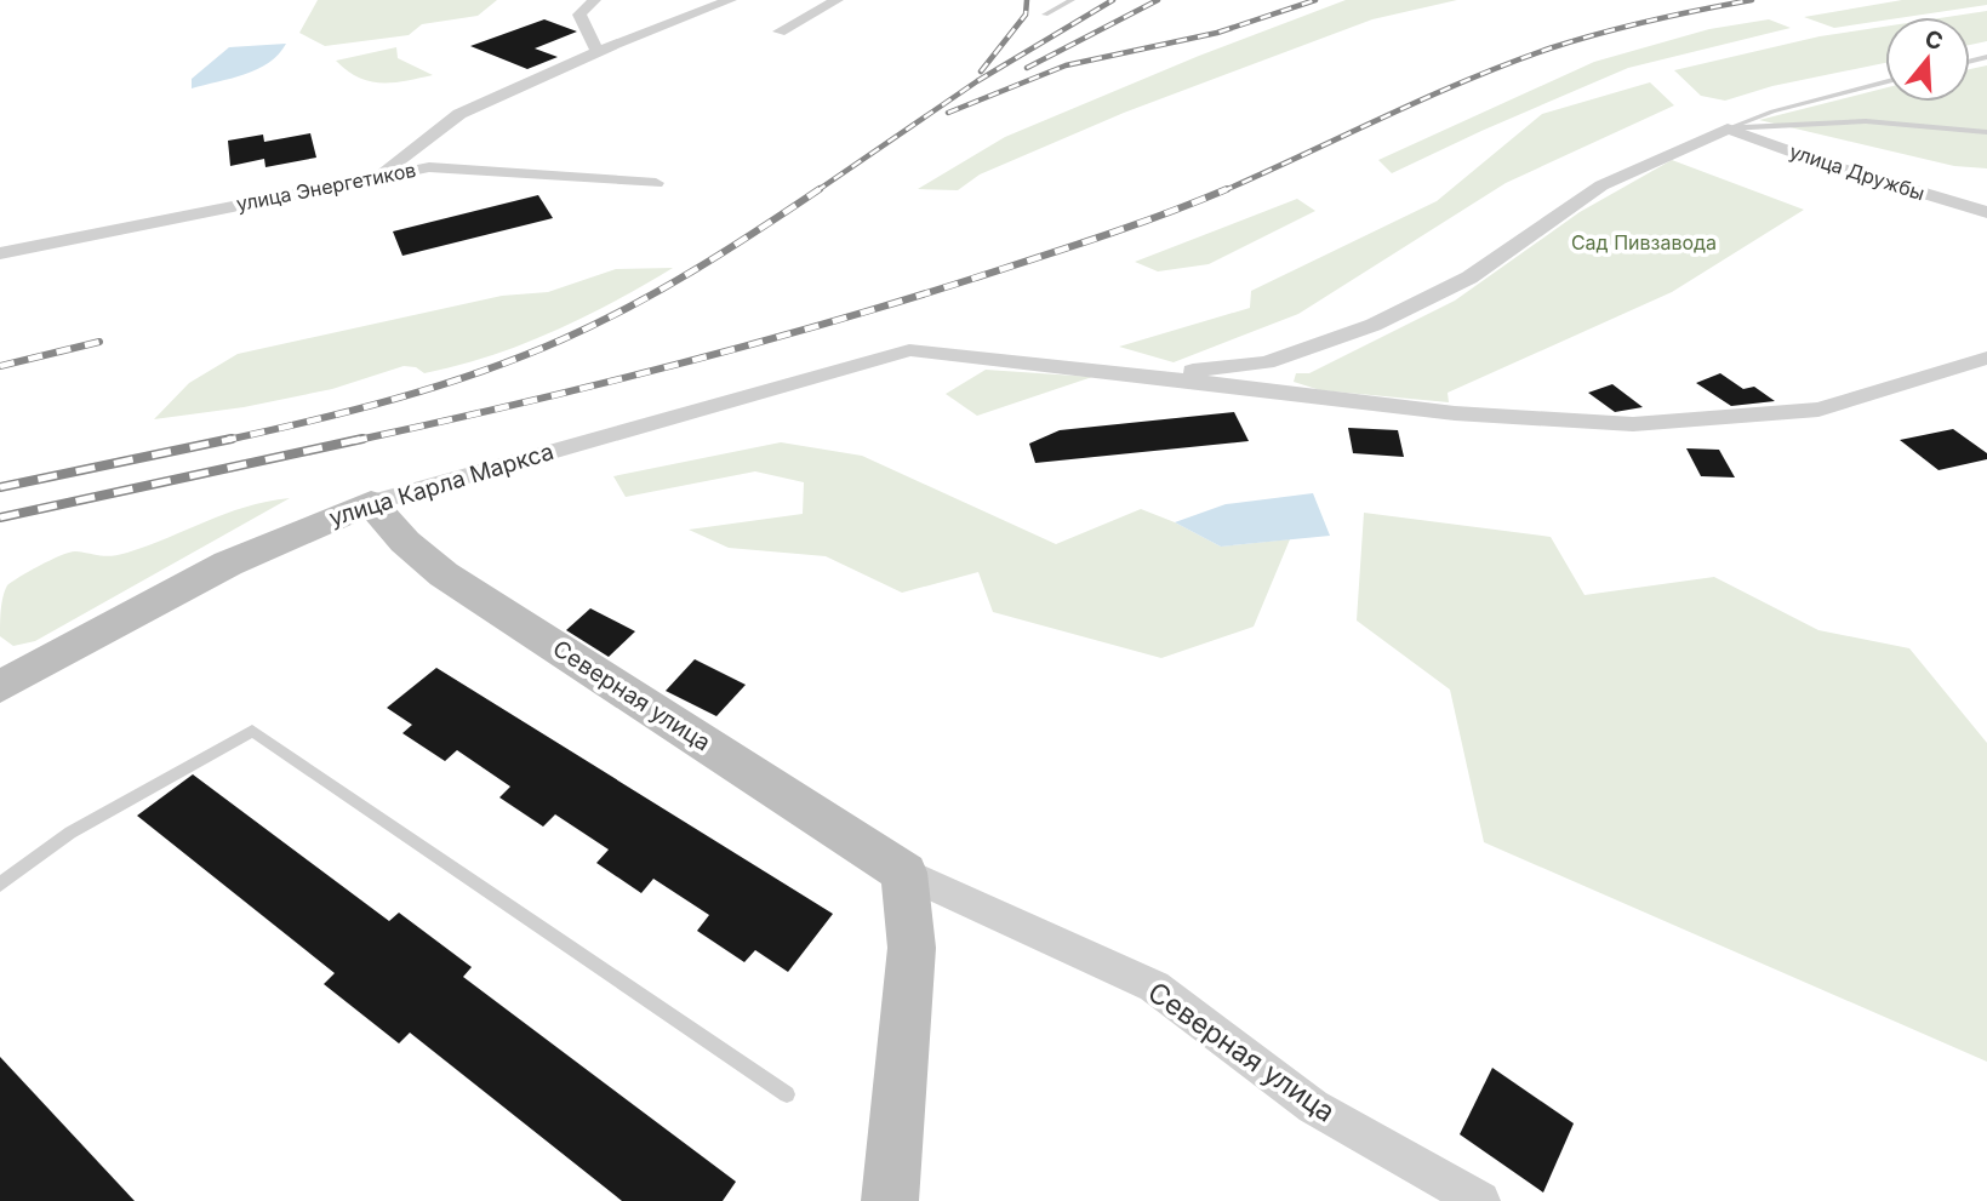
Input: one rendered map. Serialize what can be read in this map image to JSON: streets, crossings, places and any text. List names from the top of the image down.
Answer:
{
  "streets": {
    "street": [
      "улица Дружбы",
      "улица Энергетиков",
      "улица Карла Маркса",
      "Северная улица"
    ]
  },
  "crossings": [
    ["улица Карла Маркса", "Северная улица"]
  ],
  "parks": ["Сад Пивзавода"],
  "north": "top"
}
